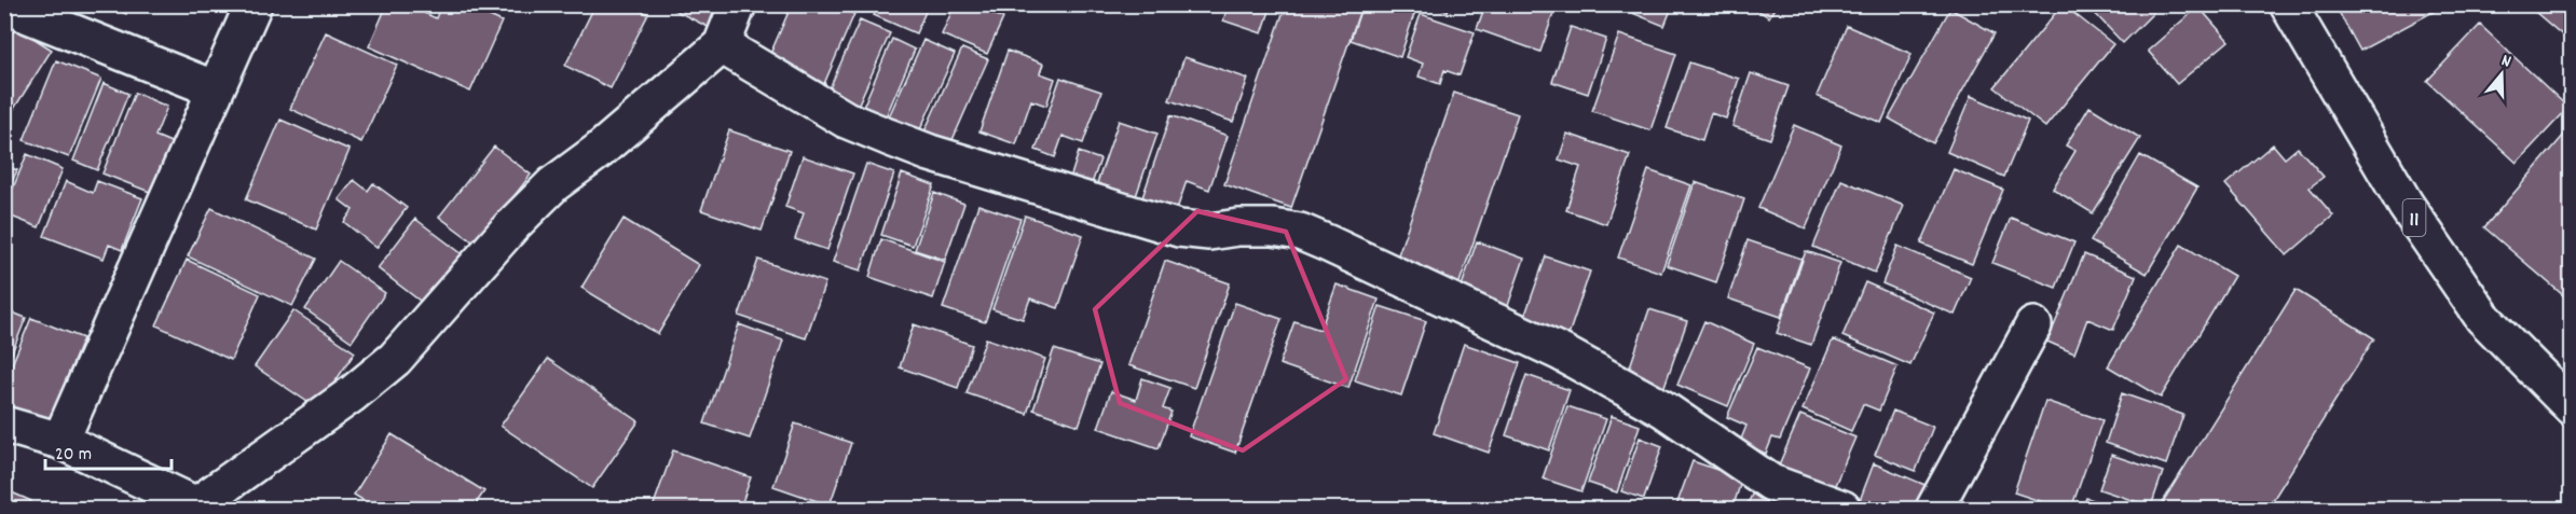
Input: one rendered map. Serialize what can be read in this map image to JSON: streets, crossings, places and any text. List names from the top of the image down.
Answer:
{
  "streets": {
    "main road": ["11"]
  },
  "scale_bar": "20 m",
  "north": "top"
}
